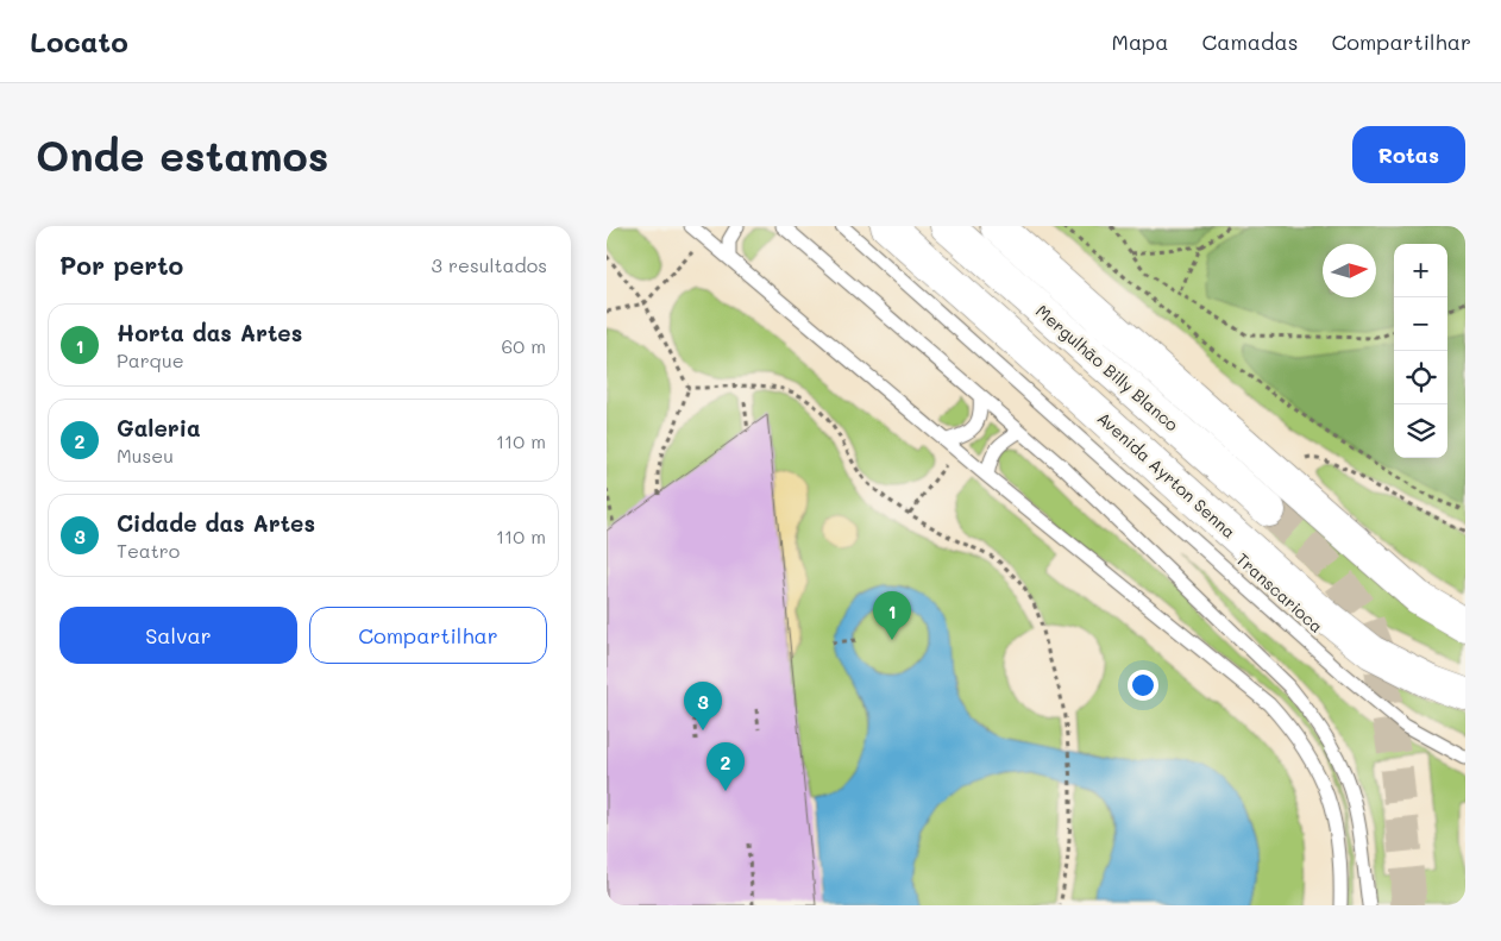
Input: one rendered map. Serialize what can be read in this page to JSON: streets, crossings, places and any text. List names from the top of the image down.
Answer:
{
  "streets": {
    "main road": ["Mergulhão Billy Blanco", "Avenida Ayrton Senna"],
    "lane": ["Transcarioca"]
  },
  "north": "right",
  "page": {
    "header": "Locato",
    "nav": ["Mapa", "Camadas", "Compartilhar"],
    "buttons": [
      "Rotas",
      ["Salvar", "Compartilhar"]
    ],
    "title": "Onde estamos",
    "heading": ["Por perto", "3 resultados"],
    "map_buttons": ["+", "−"],
    "list": [
      {
        "mark": "1",
        "name": "Horta das Artes",
        "note": "Parque",
        "value": "60 m"
      },
      {
        "mark": "2",
        "name": "Galeria",
        "note": "Museu",
        "value": "110 m"
      },
      {
        "mark": "3",
        "name": "Cidade das Artes",
        "note": "Teatro",
        "value": "110 m"
      }
    ],
    "pins": ["1", "3", "2"]
  }
}
